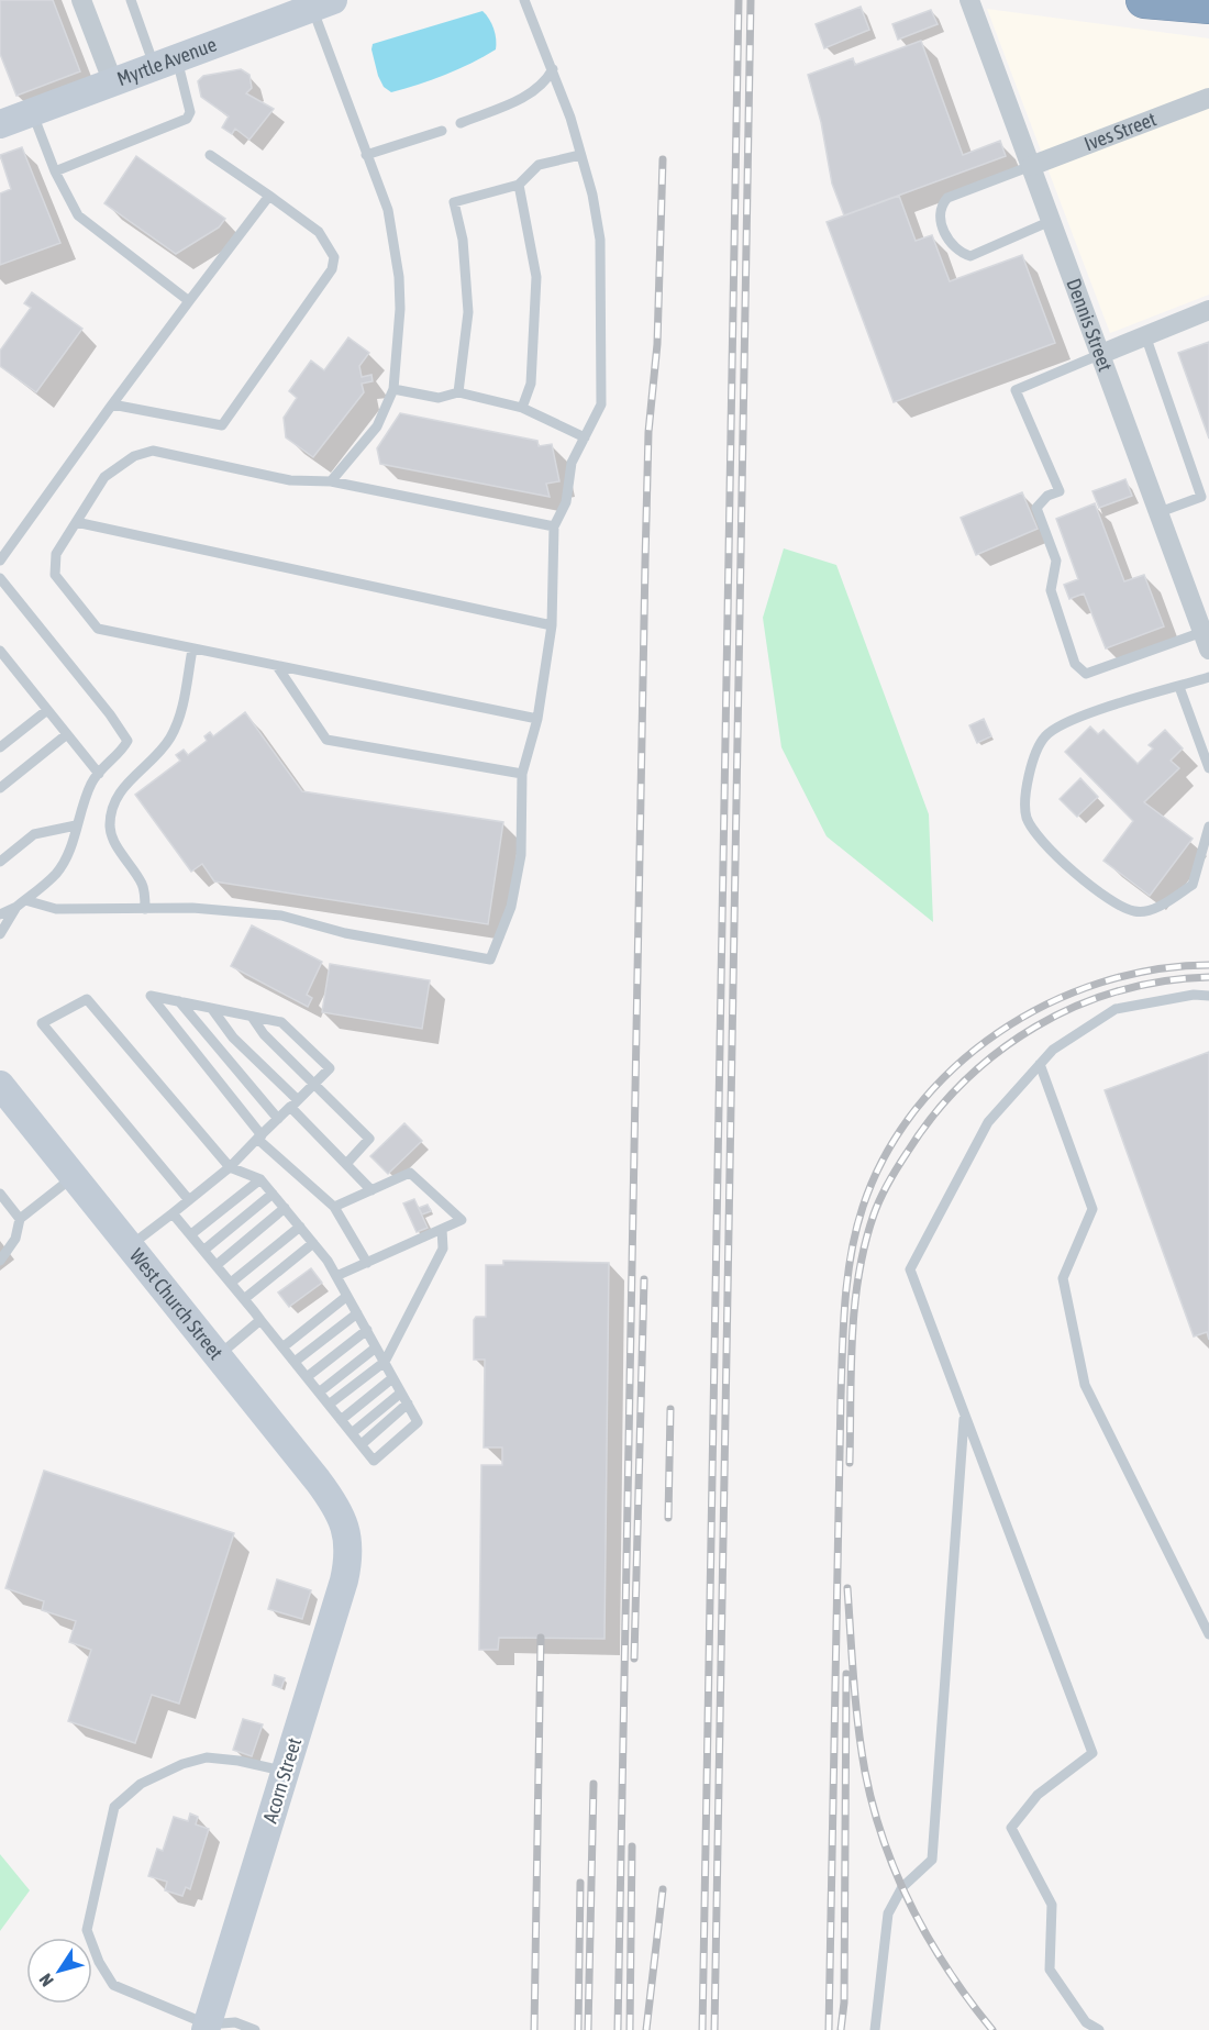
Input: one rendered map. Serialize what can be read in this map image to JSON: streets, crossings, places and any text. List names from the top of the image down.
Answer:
{
  "streets": {
    "street": [
      "Myrtle Avenue",
      "Ives Street",
      "Dennis Street",
      "West Church Street",
      "Acorn Street"
    ]
  },
  "crossings": [
    ["Ives Street", "Dennis Street"],
    ["West Church Street", "Acorn Street"]
  ],
  "north": "bottom left"
}
